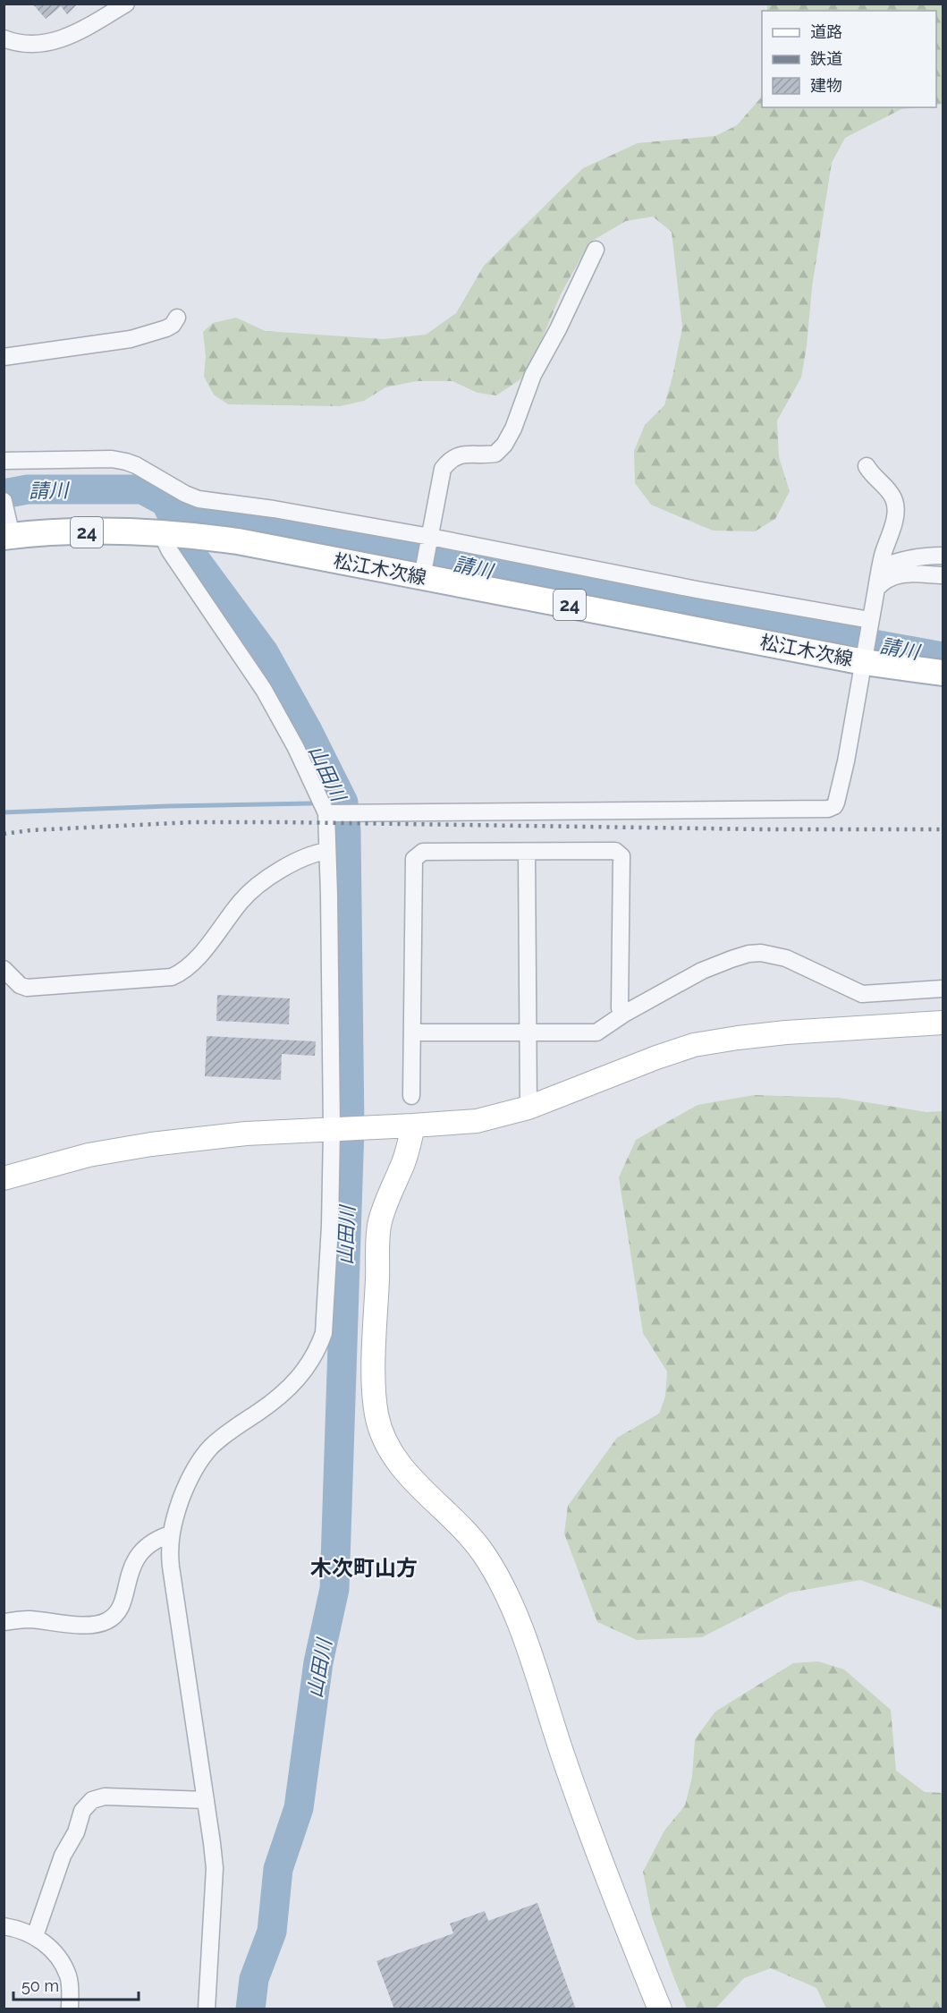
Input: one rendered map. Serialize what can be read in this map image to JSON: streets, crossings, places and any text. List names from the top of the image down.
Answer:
{
  "streets": {
    "main road": ["24", "松江木次線"]
  },
  "districts": ["木次町山方"],
  "water": ["請川", "山田川"],
  "legend": ["道路", "鉄道", "建物"],
  "scale_bar": "50 m"
}
